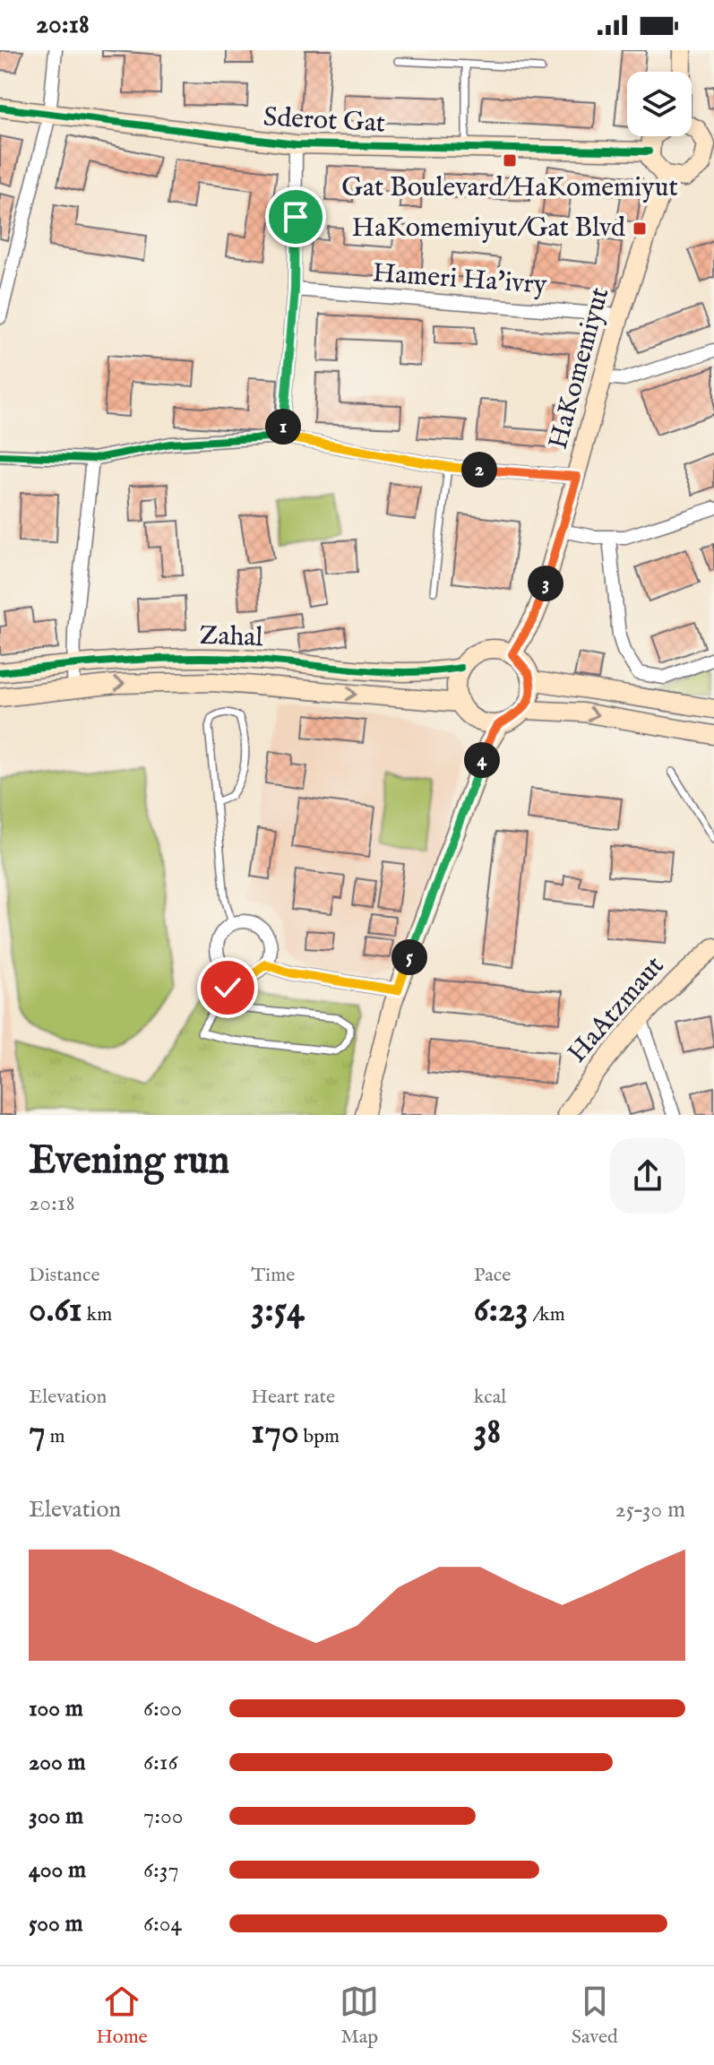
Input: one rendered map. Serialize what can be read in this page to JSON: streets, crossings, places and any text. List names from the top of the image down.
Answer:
{
  "streets": {
    "street": [
      "Sderot Gat",
      "Hameri Ha'ivry",
      "HaKomemiyut",
      "Zahal",
      "HaAtzmaut"
    ]
  },
  "crossings": [
    ["Hameri Ha'ivry", "HaKomemiyut"],
    ["HaKomemiyut", "Zahal"]
  ],
  "places": {
    "transit": ["Gat Boulevard/HaKomemiyut", "HaKomemiyut/Gat Blvd"]
  },
  "page": {
    "status": "20:18",
    "pins": [
      "1",
      "2",
      "3",
      "4",
      "5"
    ],
    "heading": ["Evening run", "20:18"],
    "stats": [
      ["Distance", "0.61 km"],
      ["Time", "3:54"],
      ["Pace", "6:23 /km"],
      ["Elevation", "7 m"],
      ["Heart rate", "170 bpm"],
      ["kcal", "38"]
    ],
    "chart": ["Elevation", "25–30 m"],
    "list": [
      {
        "name": "100 m",
        "note": "6:00"
      },
      {
        "name": "200 m",
        "note": "6:16"
      },
      {
        "name": "300 m",
        "note": "7:00"
      },
      {
        "name": "400 m",
        "note": "6:37"
      },
      {
        "name": "500 m",
        "note": "6:04"
      }
    ],
    "tabs": ["Home", "Map", "Saved"]
  }
}
